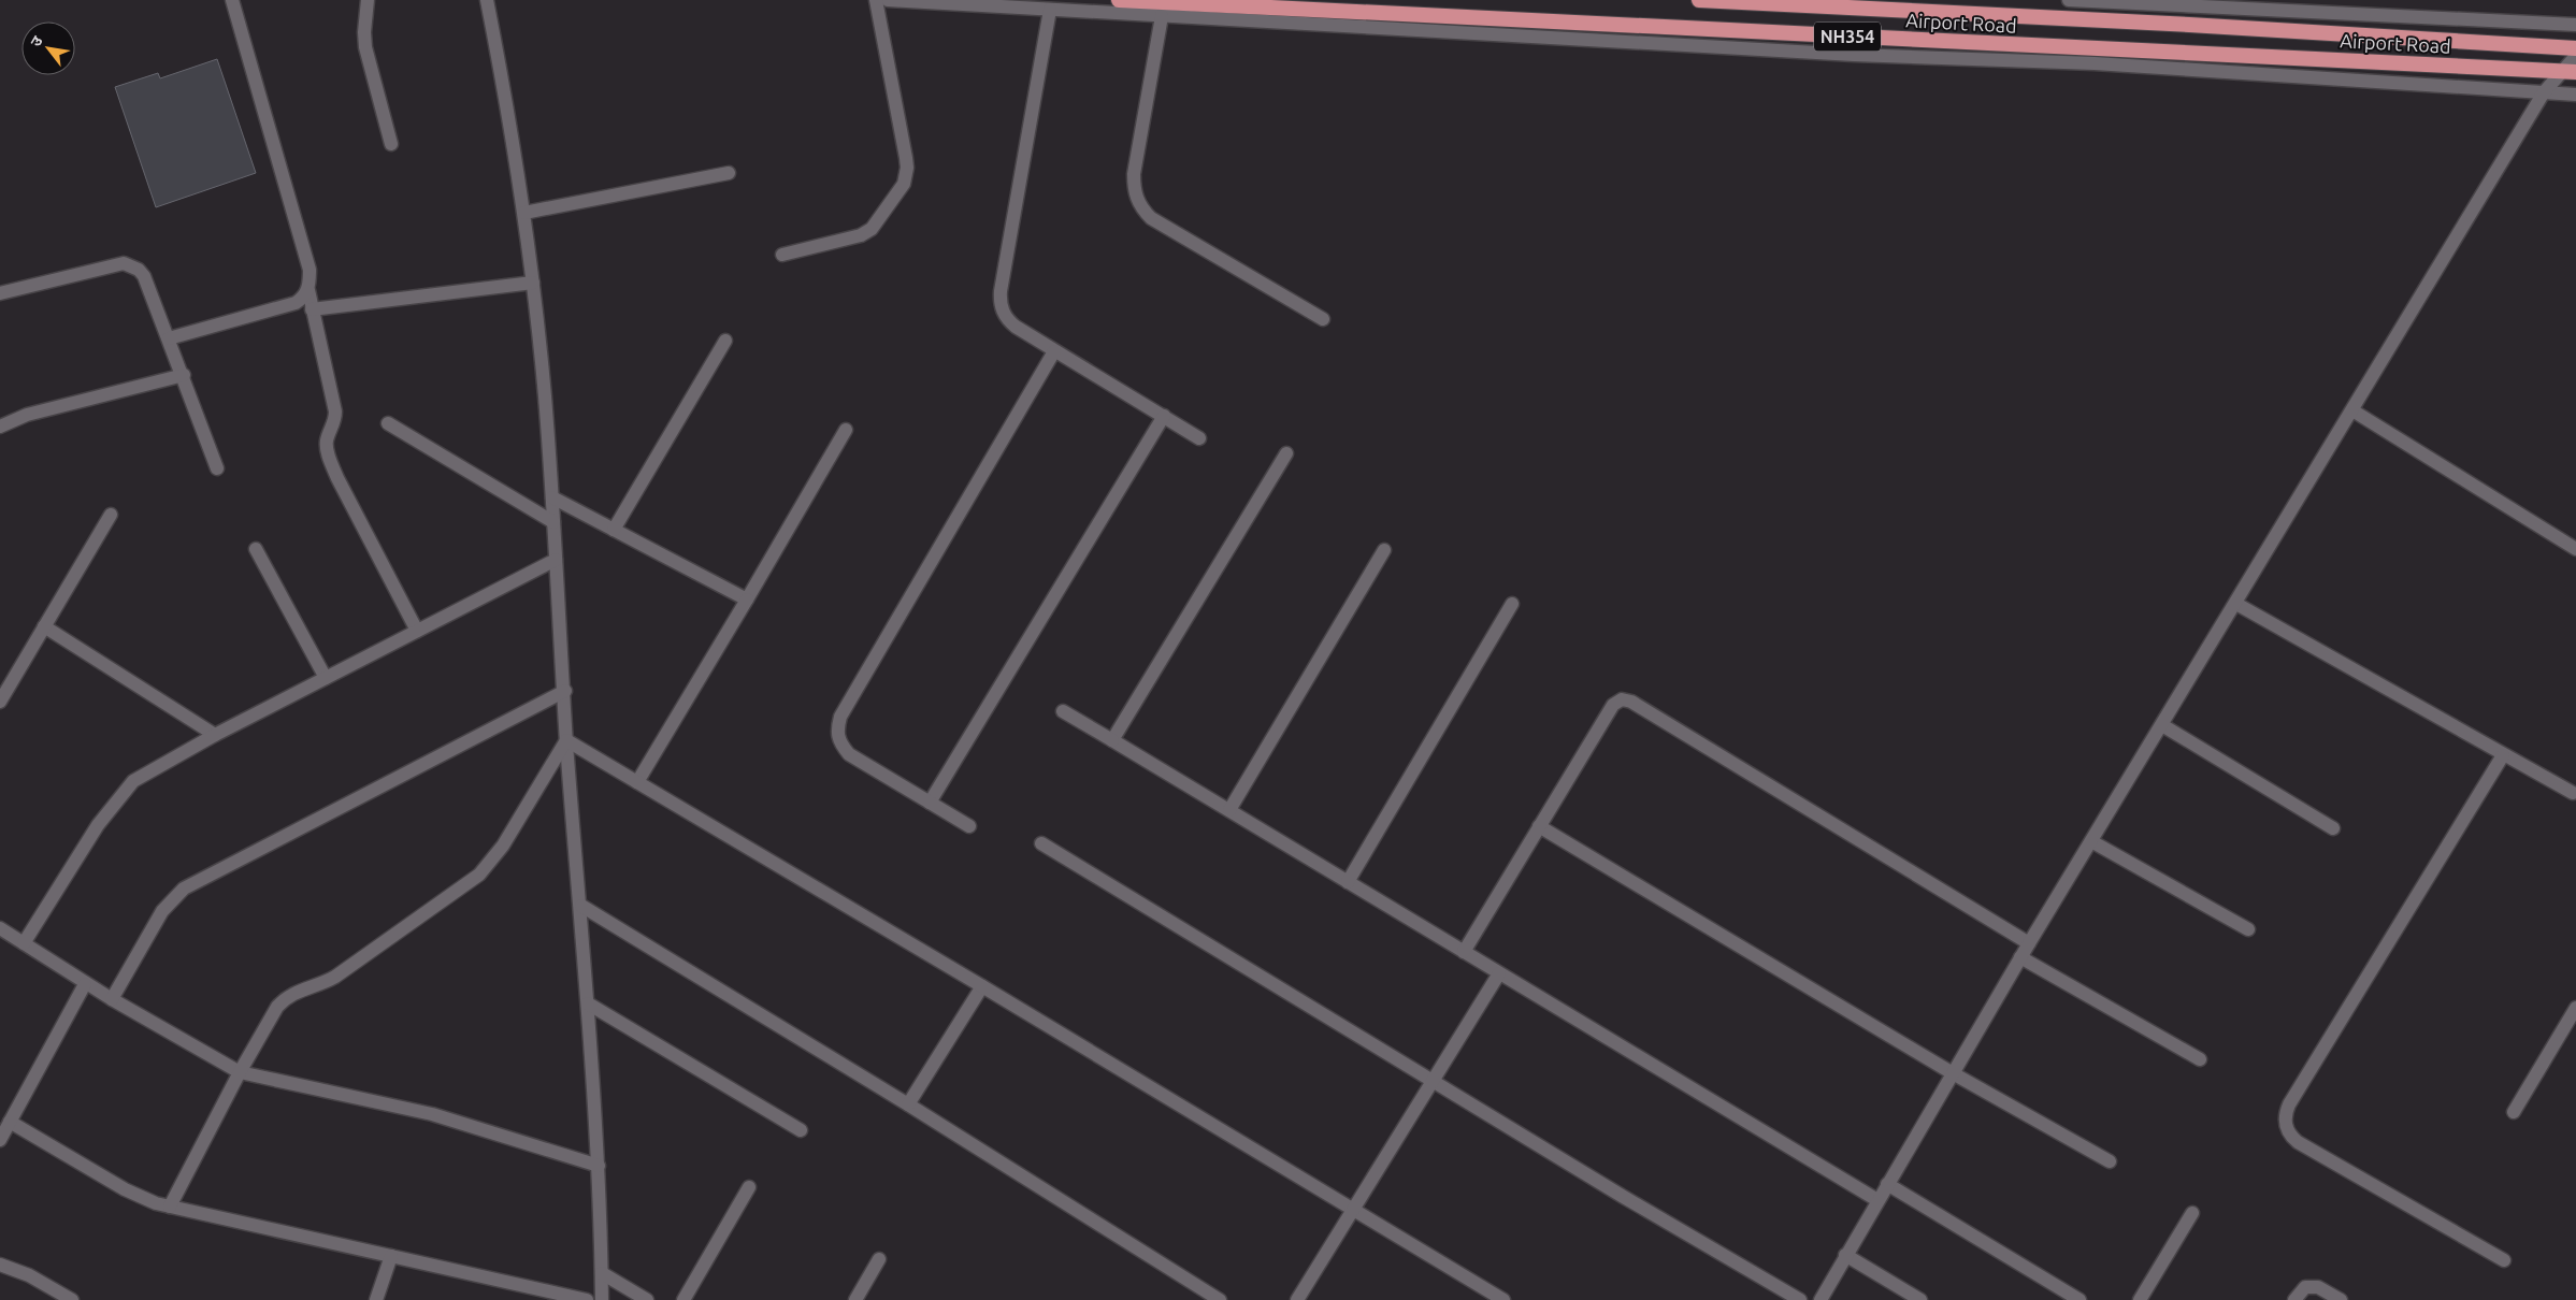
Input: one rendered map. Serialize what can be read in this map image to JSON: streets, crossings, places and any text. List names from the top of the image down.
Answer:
{
  "streets": {
    "highway": ["Airport Road", "NH354"]
  },
  "north": "top left"
}
